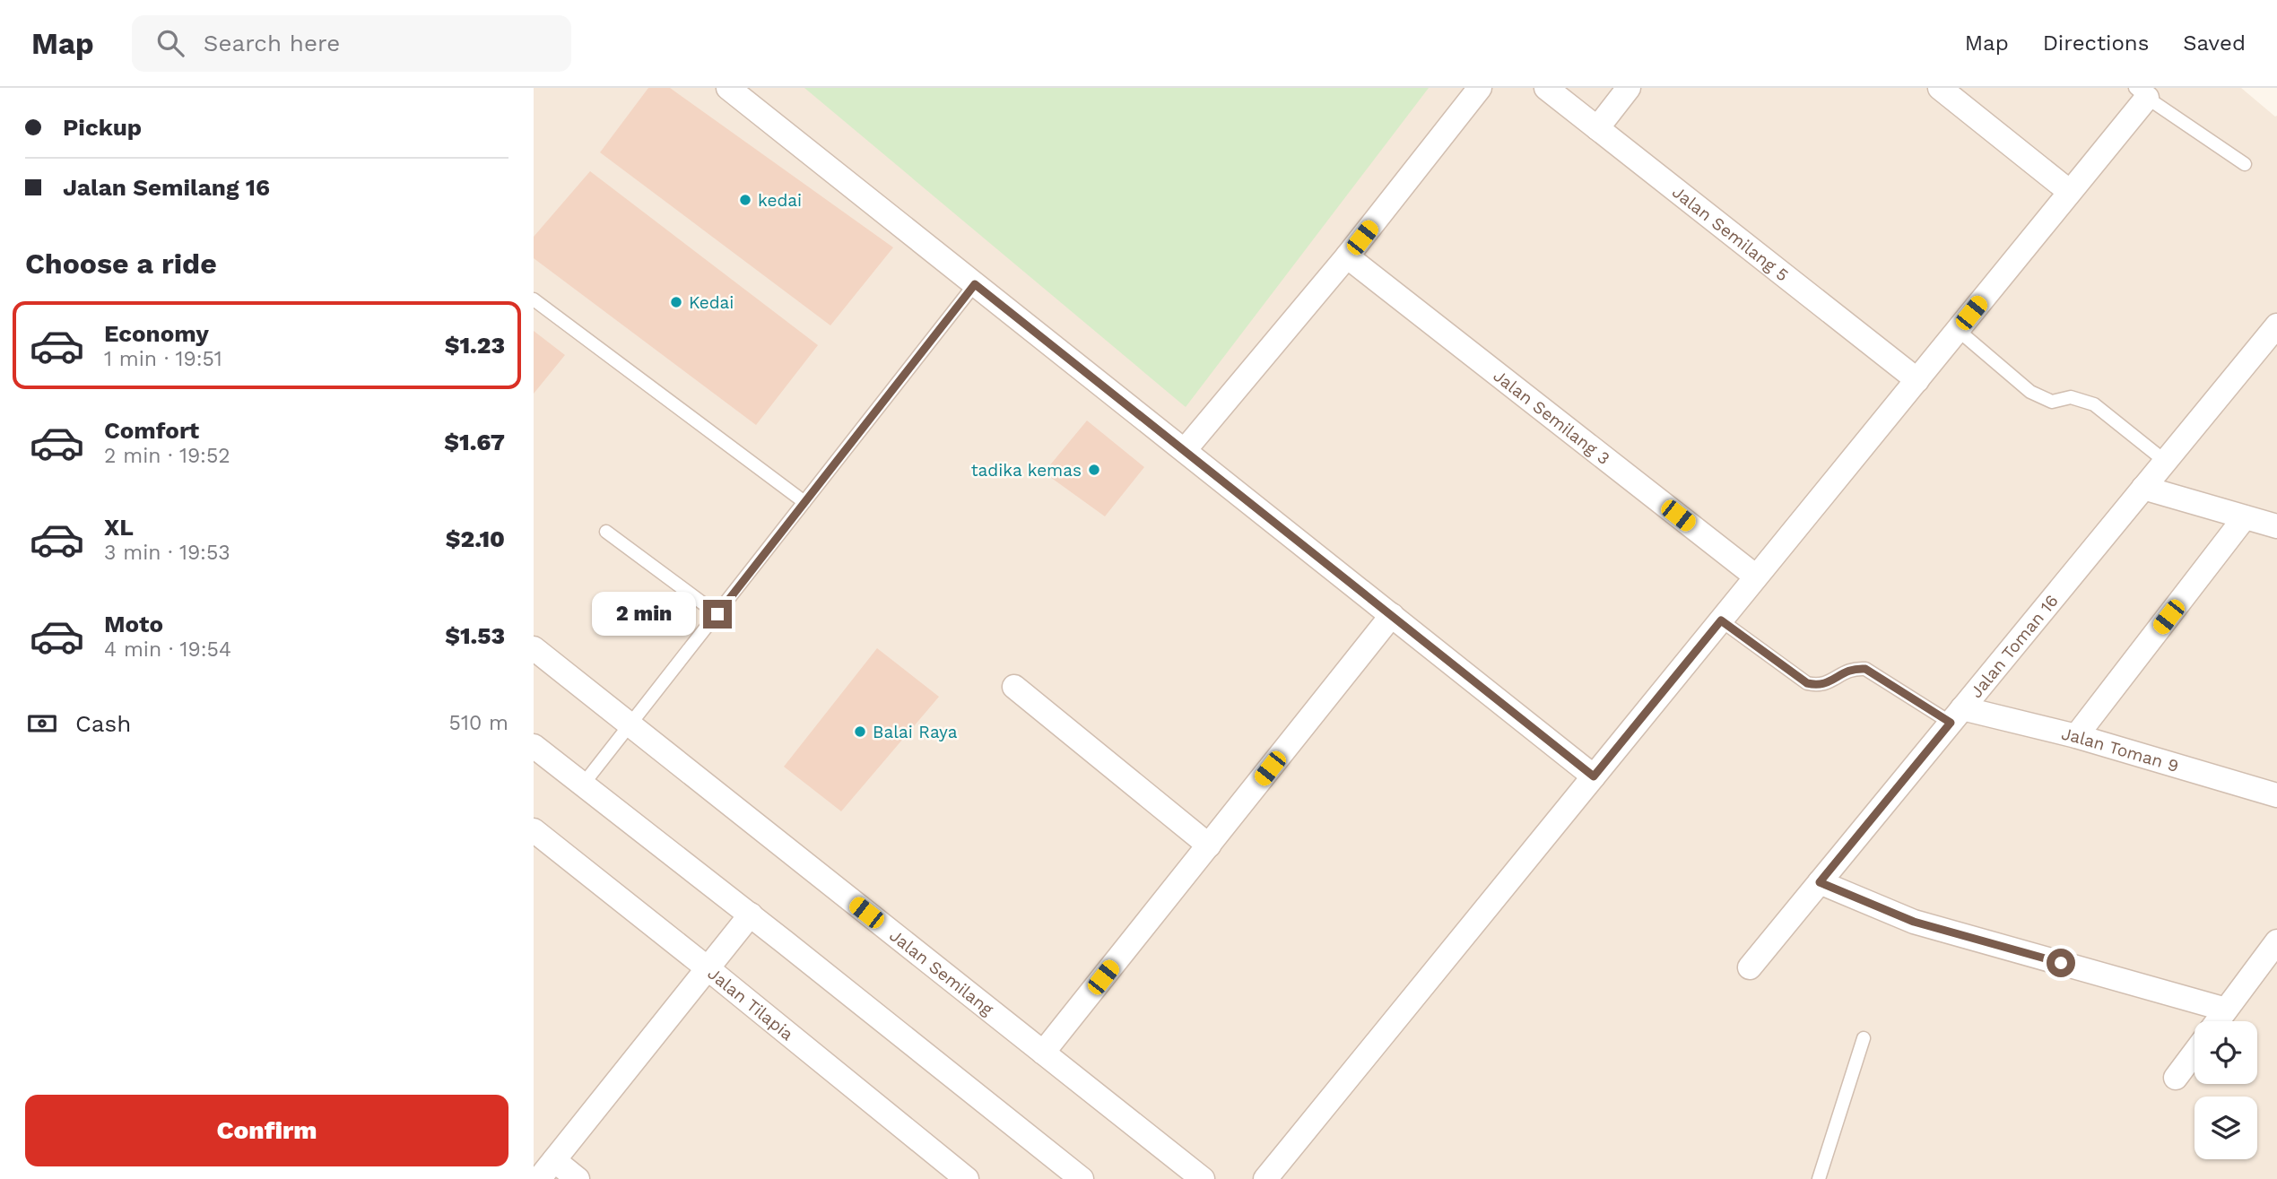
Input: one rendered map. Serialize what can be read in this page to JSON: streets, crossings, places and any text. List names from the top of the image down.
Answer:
{
  "streets": {
    "street": [
      "Jalan Semilang 5",
      "Jalan Semilang 3",
      "Jalan Toman 16",
      "Jalan Toman 9",
      "Jalan Semilang",
      "Jalan Tilapia"
    ]
  },
  "crossings": [
    ["Jalan Toman 16", "Jalan Toman 9"]
  ],
  "places": [
    "kedai",
    "Kedai",
    "tadika kemas",
    "Balai Raya"
  ],
  "page": {
    "header": "Map",
    "search": "Search here",
    "nav": ["Map", "Directions", "Saved"],
    "banner": ["Pickup", "Jalan Semilang 16"],
    "heading": "Choose a ride",
    "list": [
      {
        "name": "Economy",
        "note": "1 min · 19:51",
        "value": "$1.23"
      },
      {
        "name": "Comfort",
        "note": "2 min · 19:52",
        "value": "$1.67"
      },
      {
        "name": "XL",
        "note": "3 min · 19:53",
        "value": "$2.10"
      },
      {
        "name": "Moto",
        "note": "4 min · 19:54",
        "value": "$1.53"
      }
    ],
    "bubble": "2 min",
    "pay": ["Cash", "510 m"],
    "buttons": "Confirm"
  }
}
